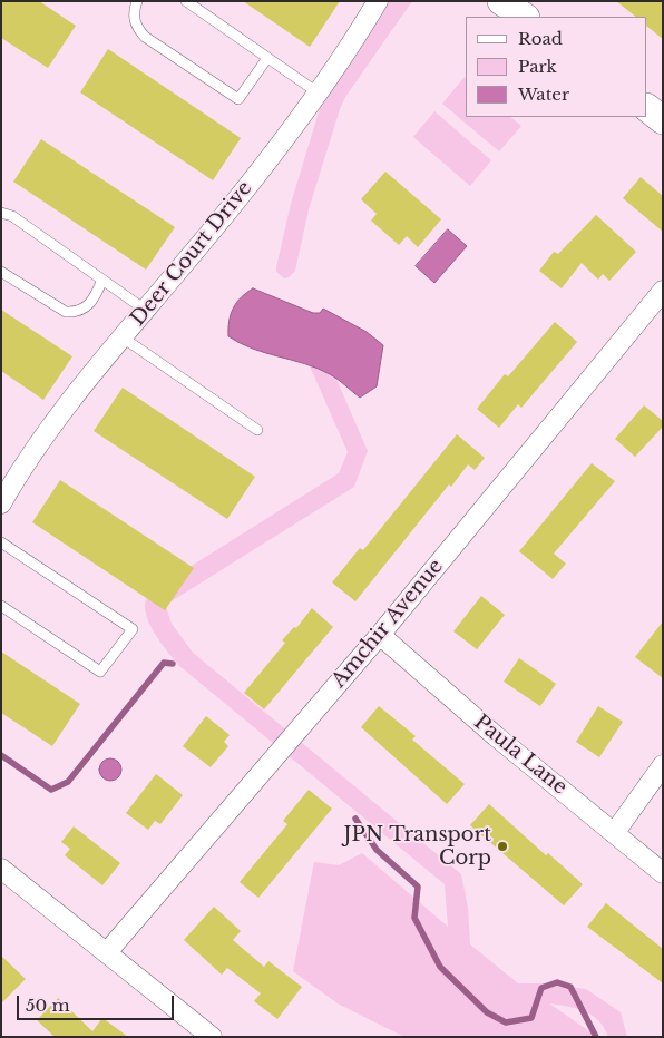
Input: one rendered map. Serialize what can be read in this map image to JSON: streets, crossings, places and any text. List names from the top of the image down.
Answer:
{
  "streets": {
    "street": ["Deer Court Drive", "Amchir Avenue", "Paula Lane"]
  },
  "crossings": [
    ["Amchir Avenue", "Paula Lane"]
  ],
  "places": ["JPN Transport Corp"],
  "legend": ["Road", "Park", "Water"],
  "scale_bar": "50 m"
}
